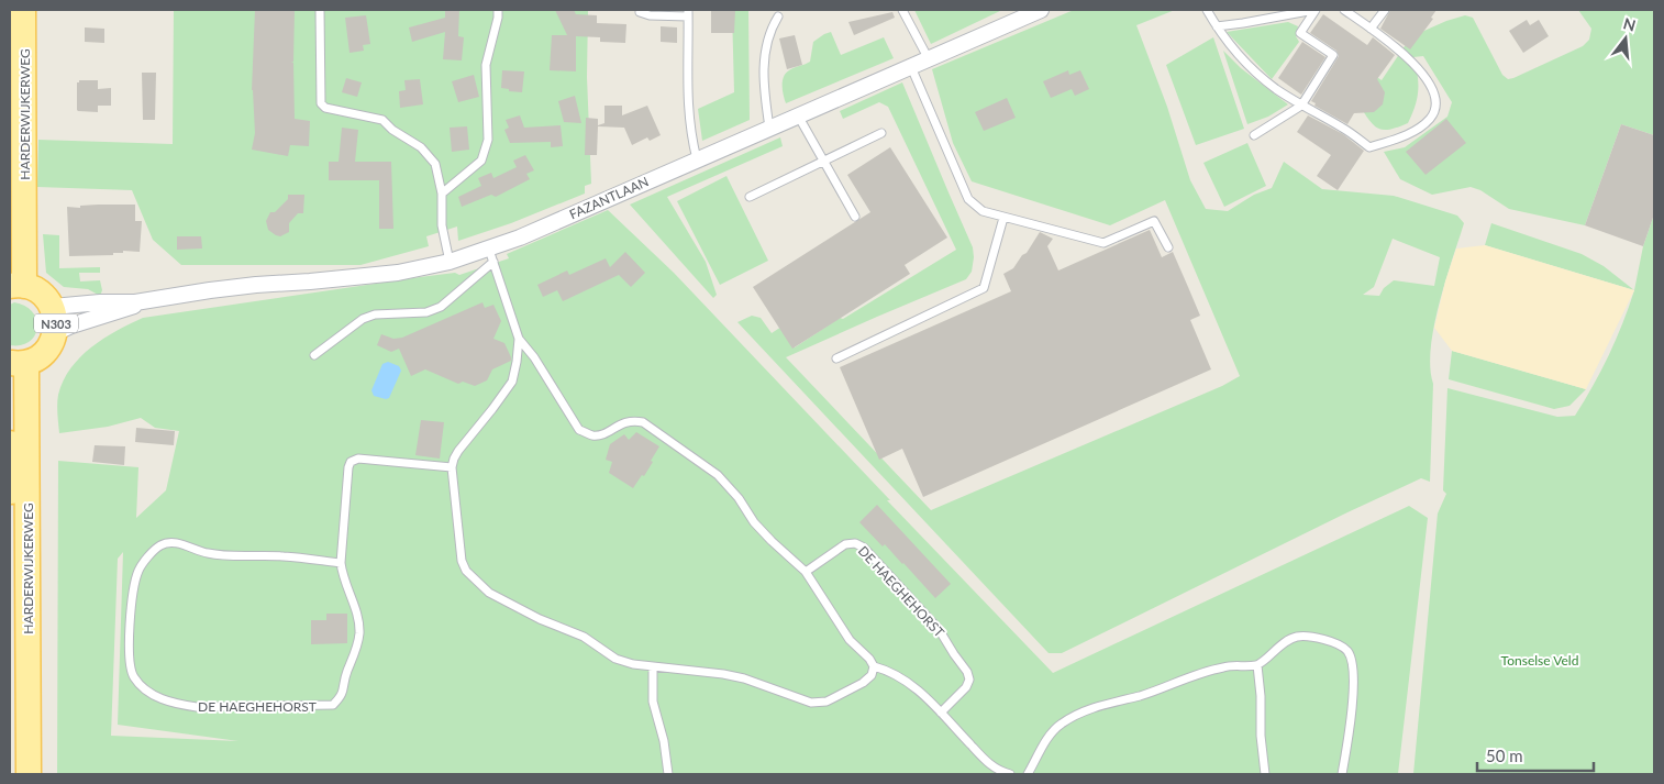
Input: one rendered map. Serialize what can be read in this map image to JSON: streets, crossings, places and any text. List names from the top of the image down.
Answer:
{
  "streets": {
    "main road": ["HARDERWIJKERWEG", "N303"],
    "street": ["FAZANTLAAN"],
    "lane": ["DE HAEGHEHORST"]
  },
  "crossings": [
    ["HARDERWIJKERWEG", "N303"],
    ["FAZANTLAAN", "N303"]
  ],
  "parks": ["Tonselse Veld"],
  "scale_bar": "50 m",
  "north": "top"
}
